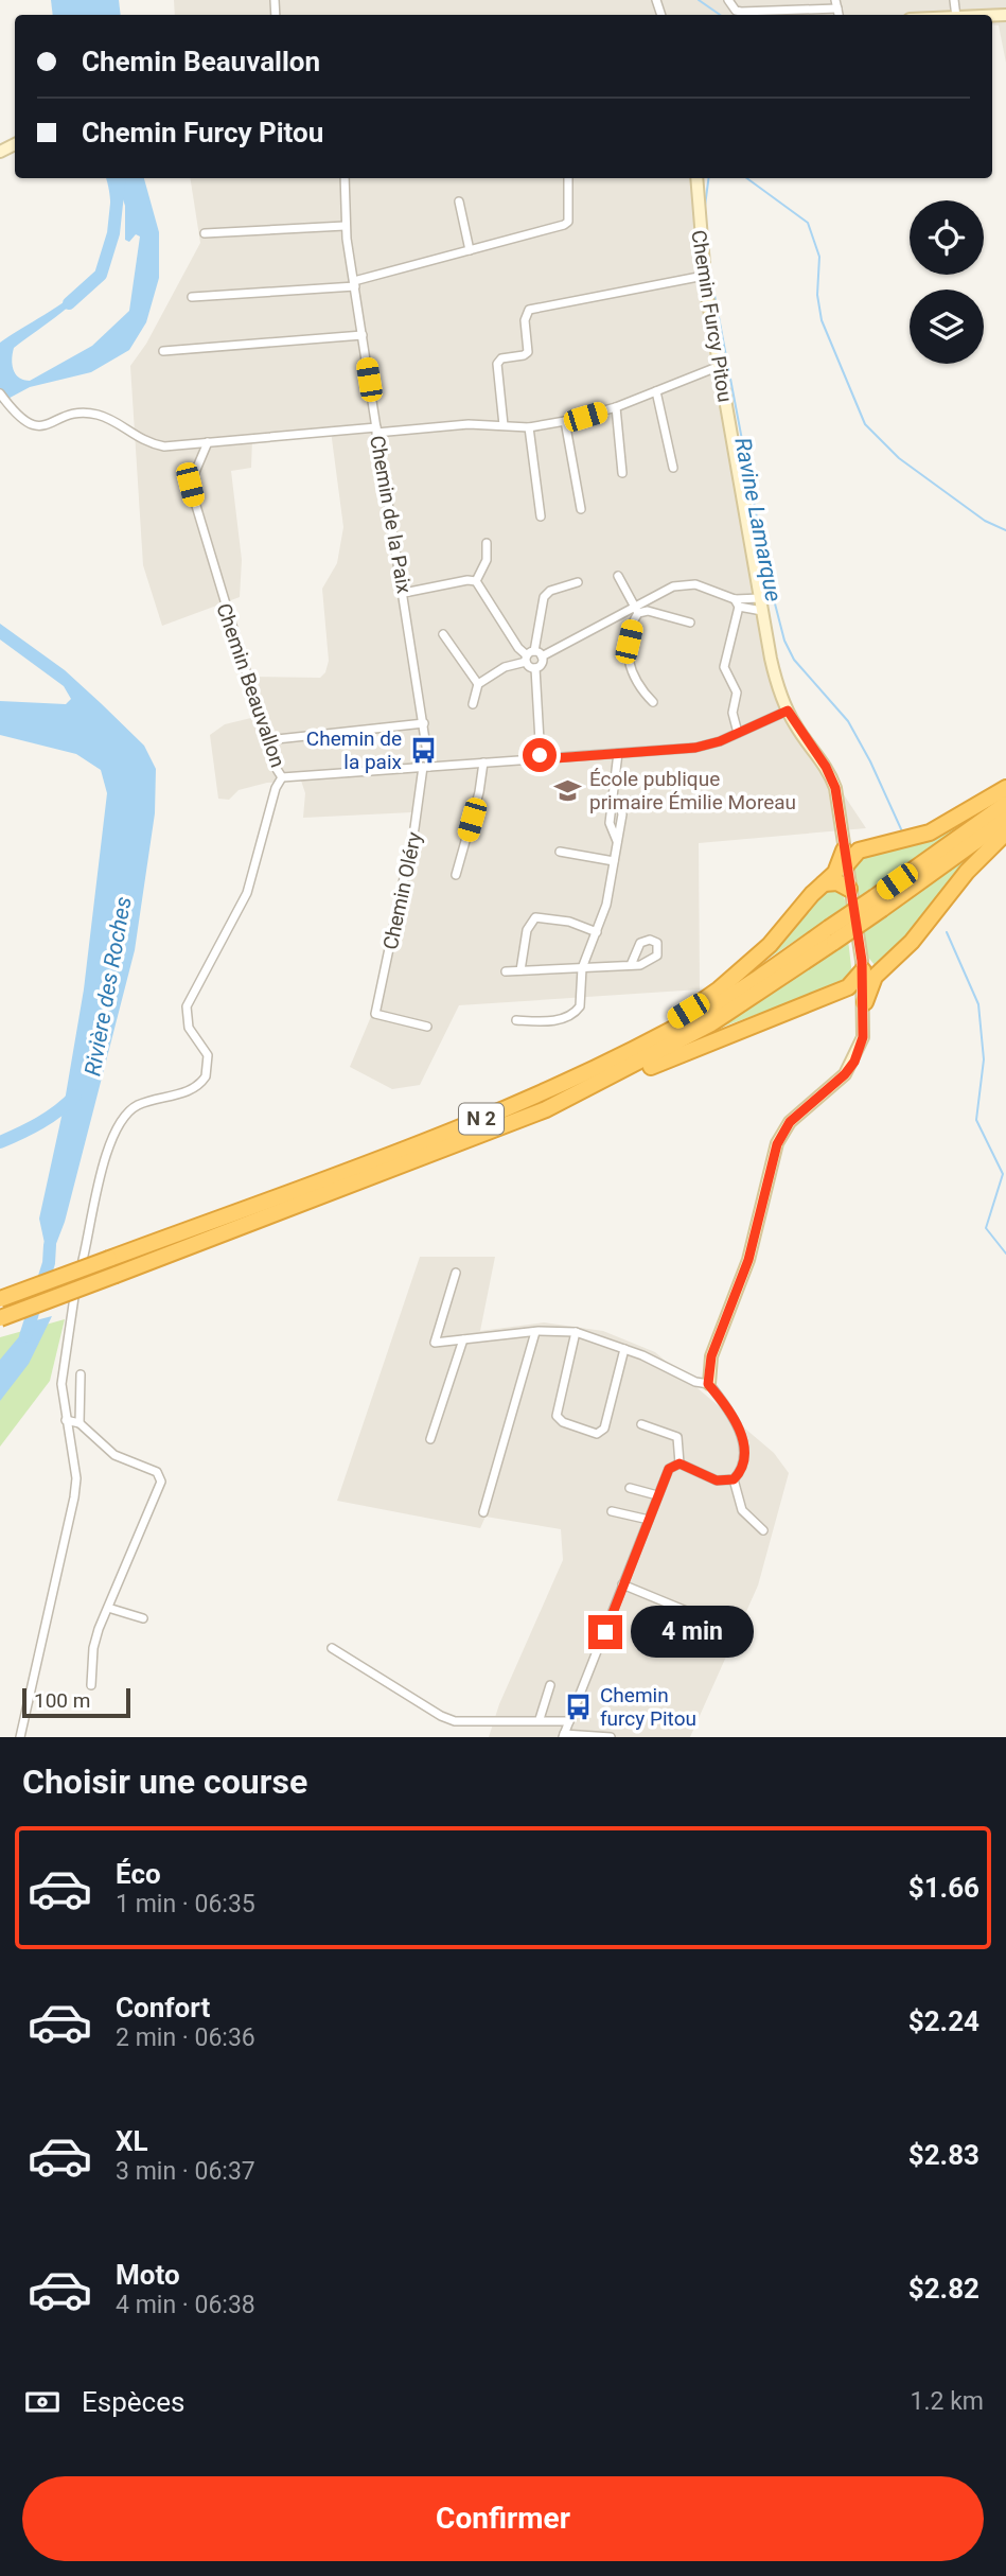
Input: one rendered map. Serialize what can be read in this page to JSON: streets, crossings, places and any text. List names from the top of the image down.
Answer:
{
  "streets": {
    "highway": ["N 2"],
    "street": [
      "Chemin Furcy Pitou",
      "Chemin de la Paix",
      "Chemin Beauvallon",
      "Chemin Oléry"
    ]
  },
  "crossings": [
    ["Chemin Furcy Pitou", "Chemin Beauvallon"],
    ["Chemin de la Paix", "Chemin Beauvallon"],
    ["Chemin de la Paix", "Chemin Oléry"],
    ["Chemin Beauvallon", "Chemin Oléry"]
  ],
  "water": ["Ravine Lamarque", "Rivière des Roches"],
  "places": {
    "bus stop": ["Chemin de la paix", "Chemin furcy Pitou"],
    "school or university": ["École publique primaire Émilie Moreau"]
  },
  "scale_bar": "100 m",
  "page": {
    "banner": ["Chemin Beauvallon", "Chemin Furcy Pitou"],
    "bubble": "4 min",
    "scale": "100 m",
    "heading": "Choisir une course",
    "list": [
      {
        "name": "Éco",
        "note": "1 min · 06:35",
        "value": "$1.66"
      },
      {
        "name": "Confort",
        "note": "2 min · 06:36",
        "value": "$2.24"
      },
      {
        "name": "XL",
        "note": "3 min · 06:37",
        "value": "$2.83"
      },
      {
        "name": "Moto",
        "note": "4 min · 06:38",
        "value": "$2.82"
      }
    ],
    "pay": ["Espèces", "1.2 km"],
    "buttons": "Confirmer"
  }
}
